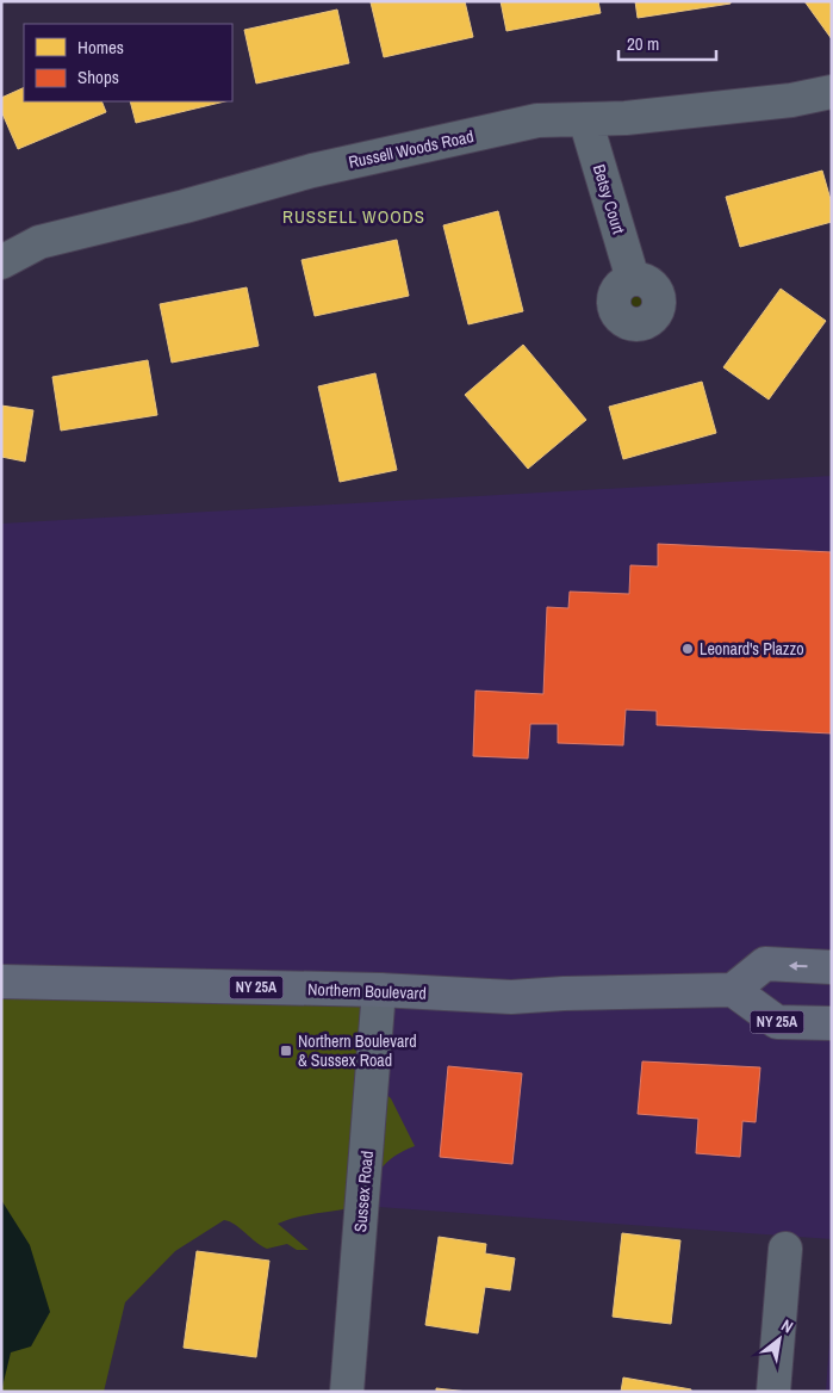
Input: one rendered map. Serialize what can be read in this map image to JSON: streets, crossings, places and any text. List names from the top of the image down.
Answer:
{
  "streets": {
    "main road": ["NY 25A", "Northern Boulevard"],
    "street": ["Russell Woods Road", "Betsy Court", "Sussex Road"]
  },
  "crossings": [
    ["Russell Woods Road", "Betsy Court"],
    ["NY 25A", "Northern Boulevard"],
    ["Northern Boulevard", "Sussex Road"]
  ],
  "districts": ["RUSSELL WOODS"],
  "places": {
    "other": ["Leonard's Plazzo"],
    "transit": ["Northern Boulevard & Sussex Road"]
  },
  "legend": ["Homes", "Shops"],
  "scale_bar": "20 m",
  "north": "top right"
}
